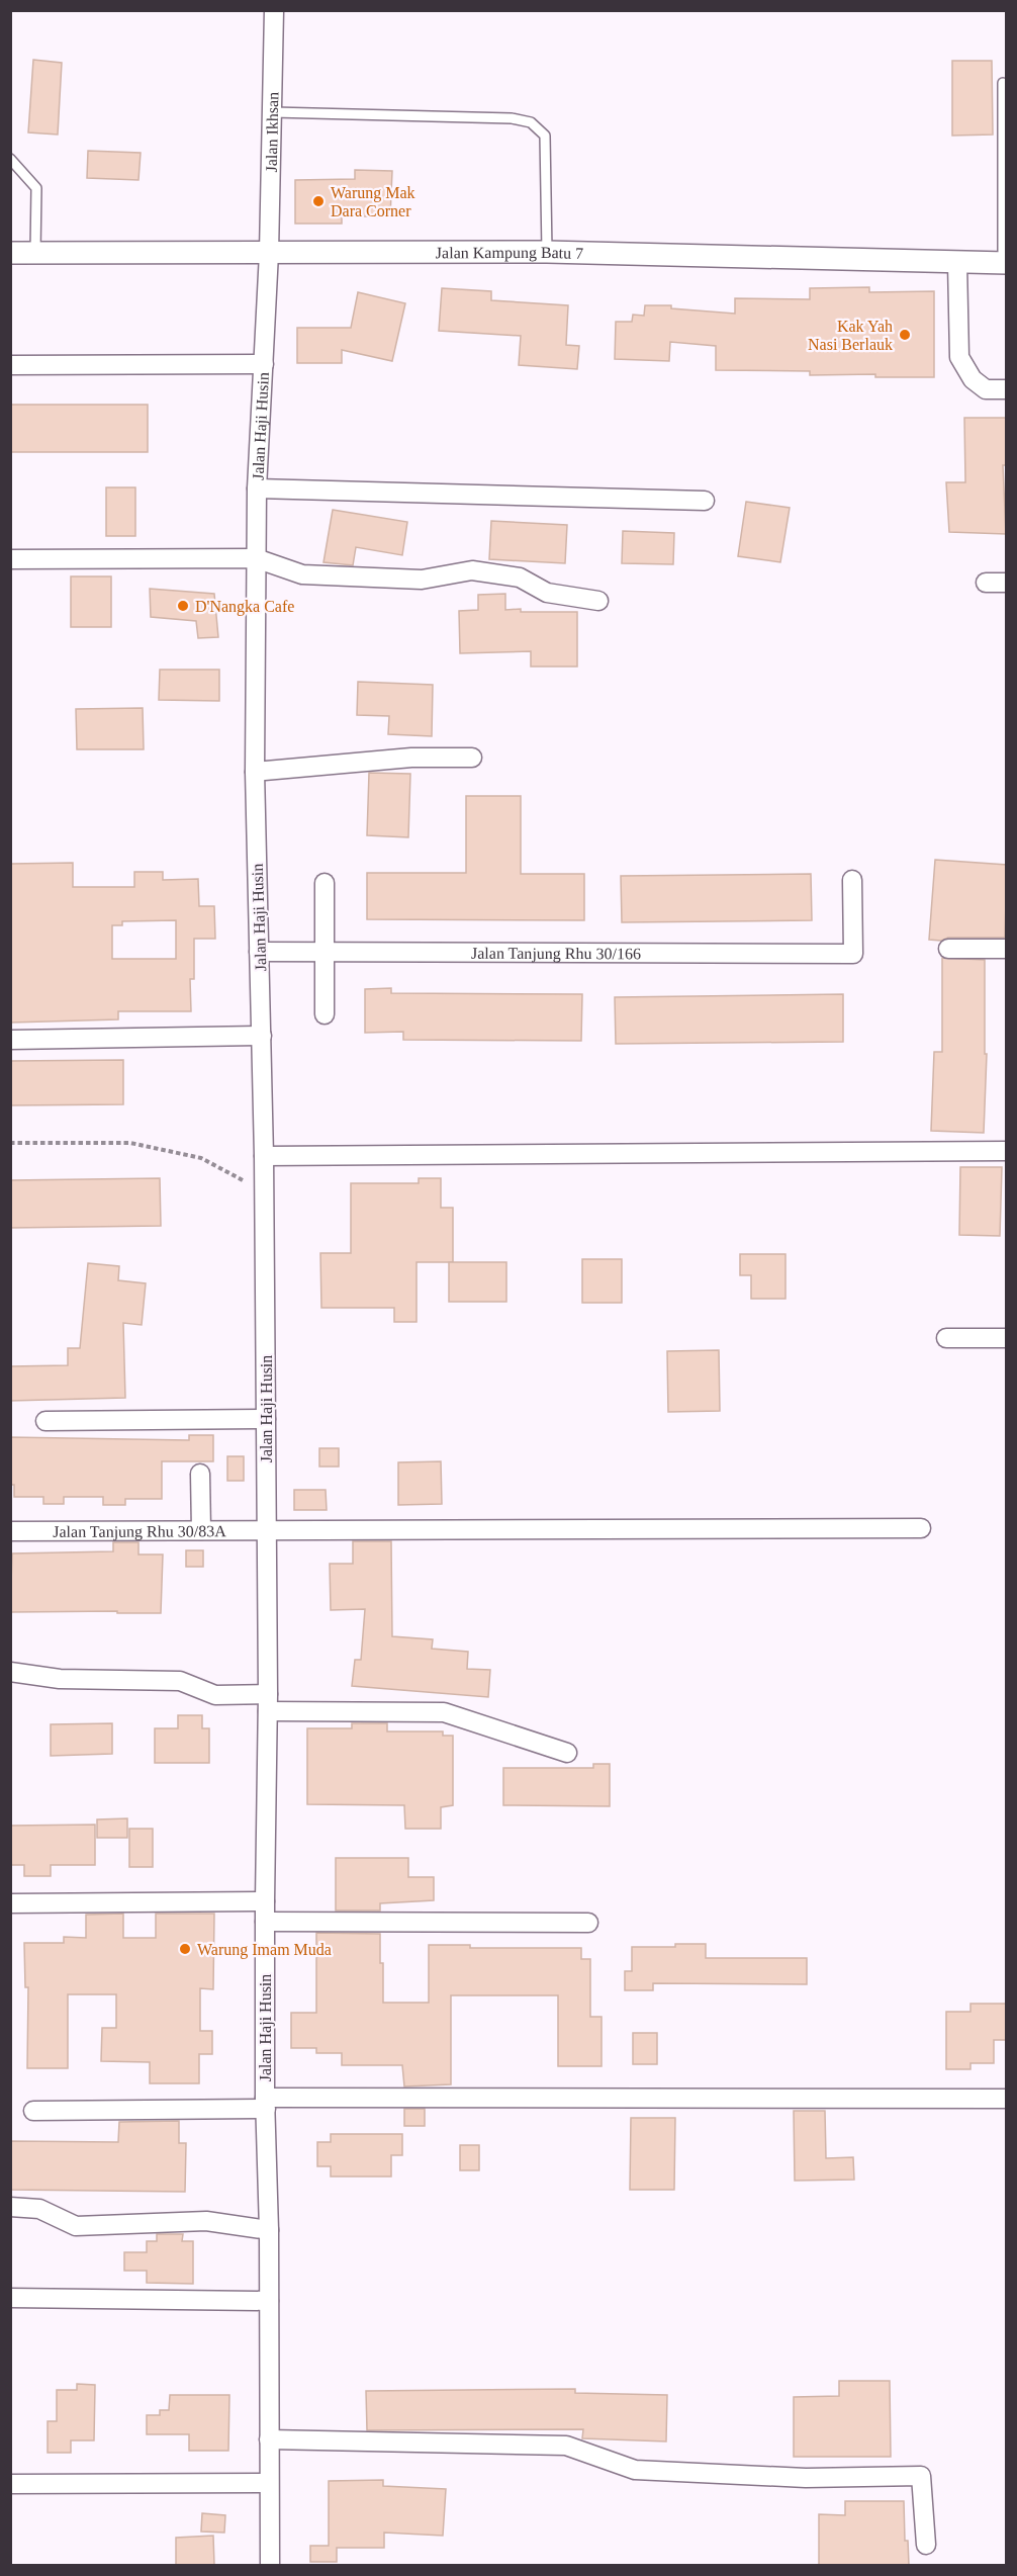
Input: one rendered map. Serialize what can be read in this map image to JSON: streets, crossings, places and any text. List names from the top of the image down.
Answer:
{
  "streets": {
    "street": [
      "Jalan Ikhsan",
      "Jalan Kampung Batu 7",
      "Jalan Haji Husin",
      "Jalan Tanjung Rhu 30/166",
      "Jalan Tanjung Rhu 30/83A"
    ]
  },
  "crossings": [
    ["Jalan Ikhsan", "Jalan Kampung Batu 7"],
    ["Jalan Ikhsan", "Jalan Haji Husin"],
    ["Jalan Kampung Batu 7", "Jalan Haji Husin"],
    ["Jalan Haji Husin", "Jalan Tanjung Rhu 30/166"],
    ["Jalan Haji Husin", "Jalan Tanjung Rhu 30/83A"]
  ],
  "places": [
    "Warung Mak Dara Corner",
    "Kak Yah Nasi Berlauk",
    "D'Nangka Cafe",
    "Warung Imam Muda"
  ]
}
